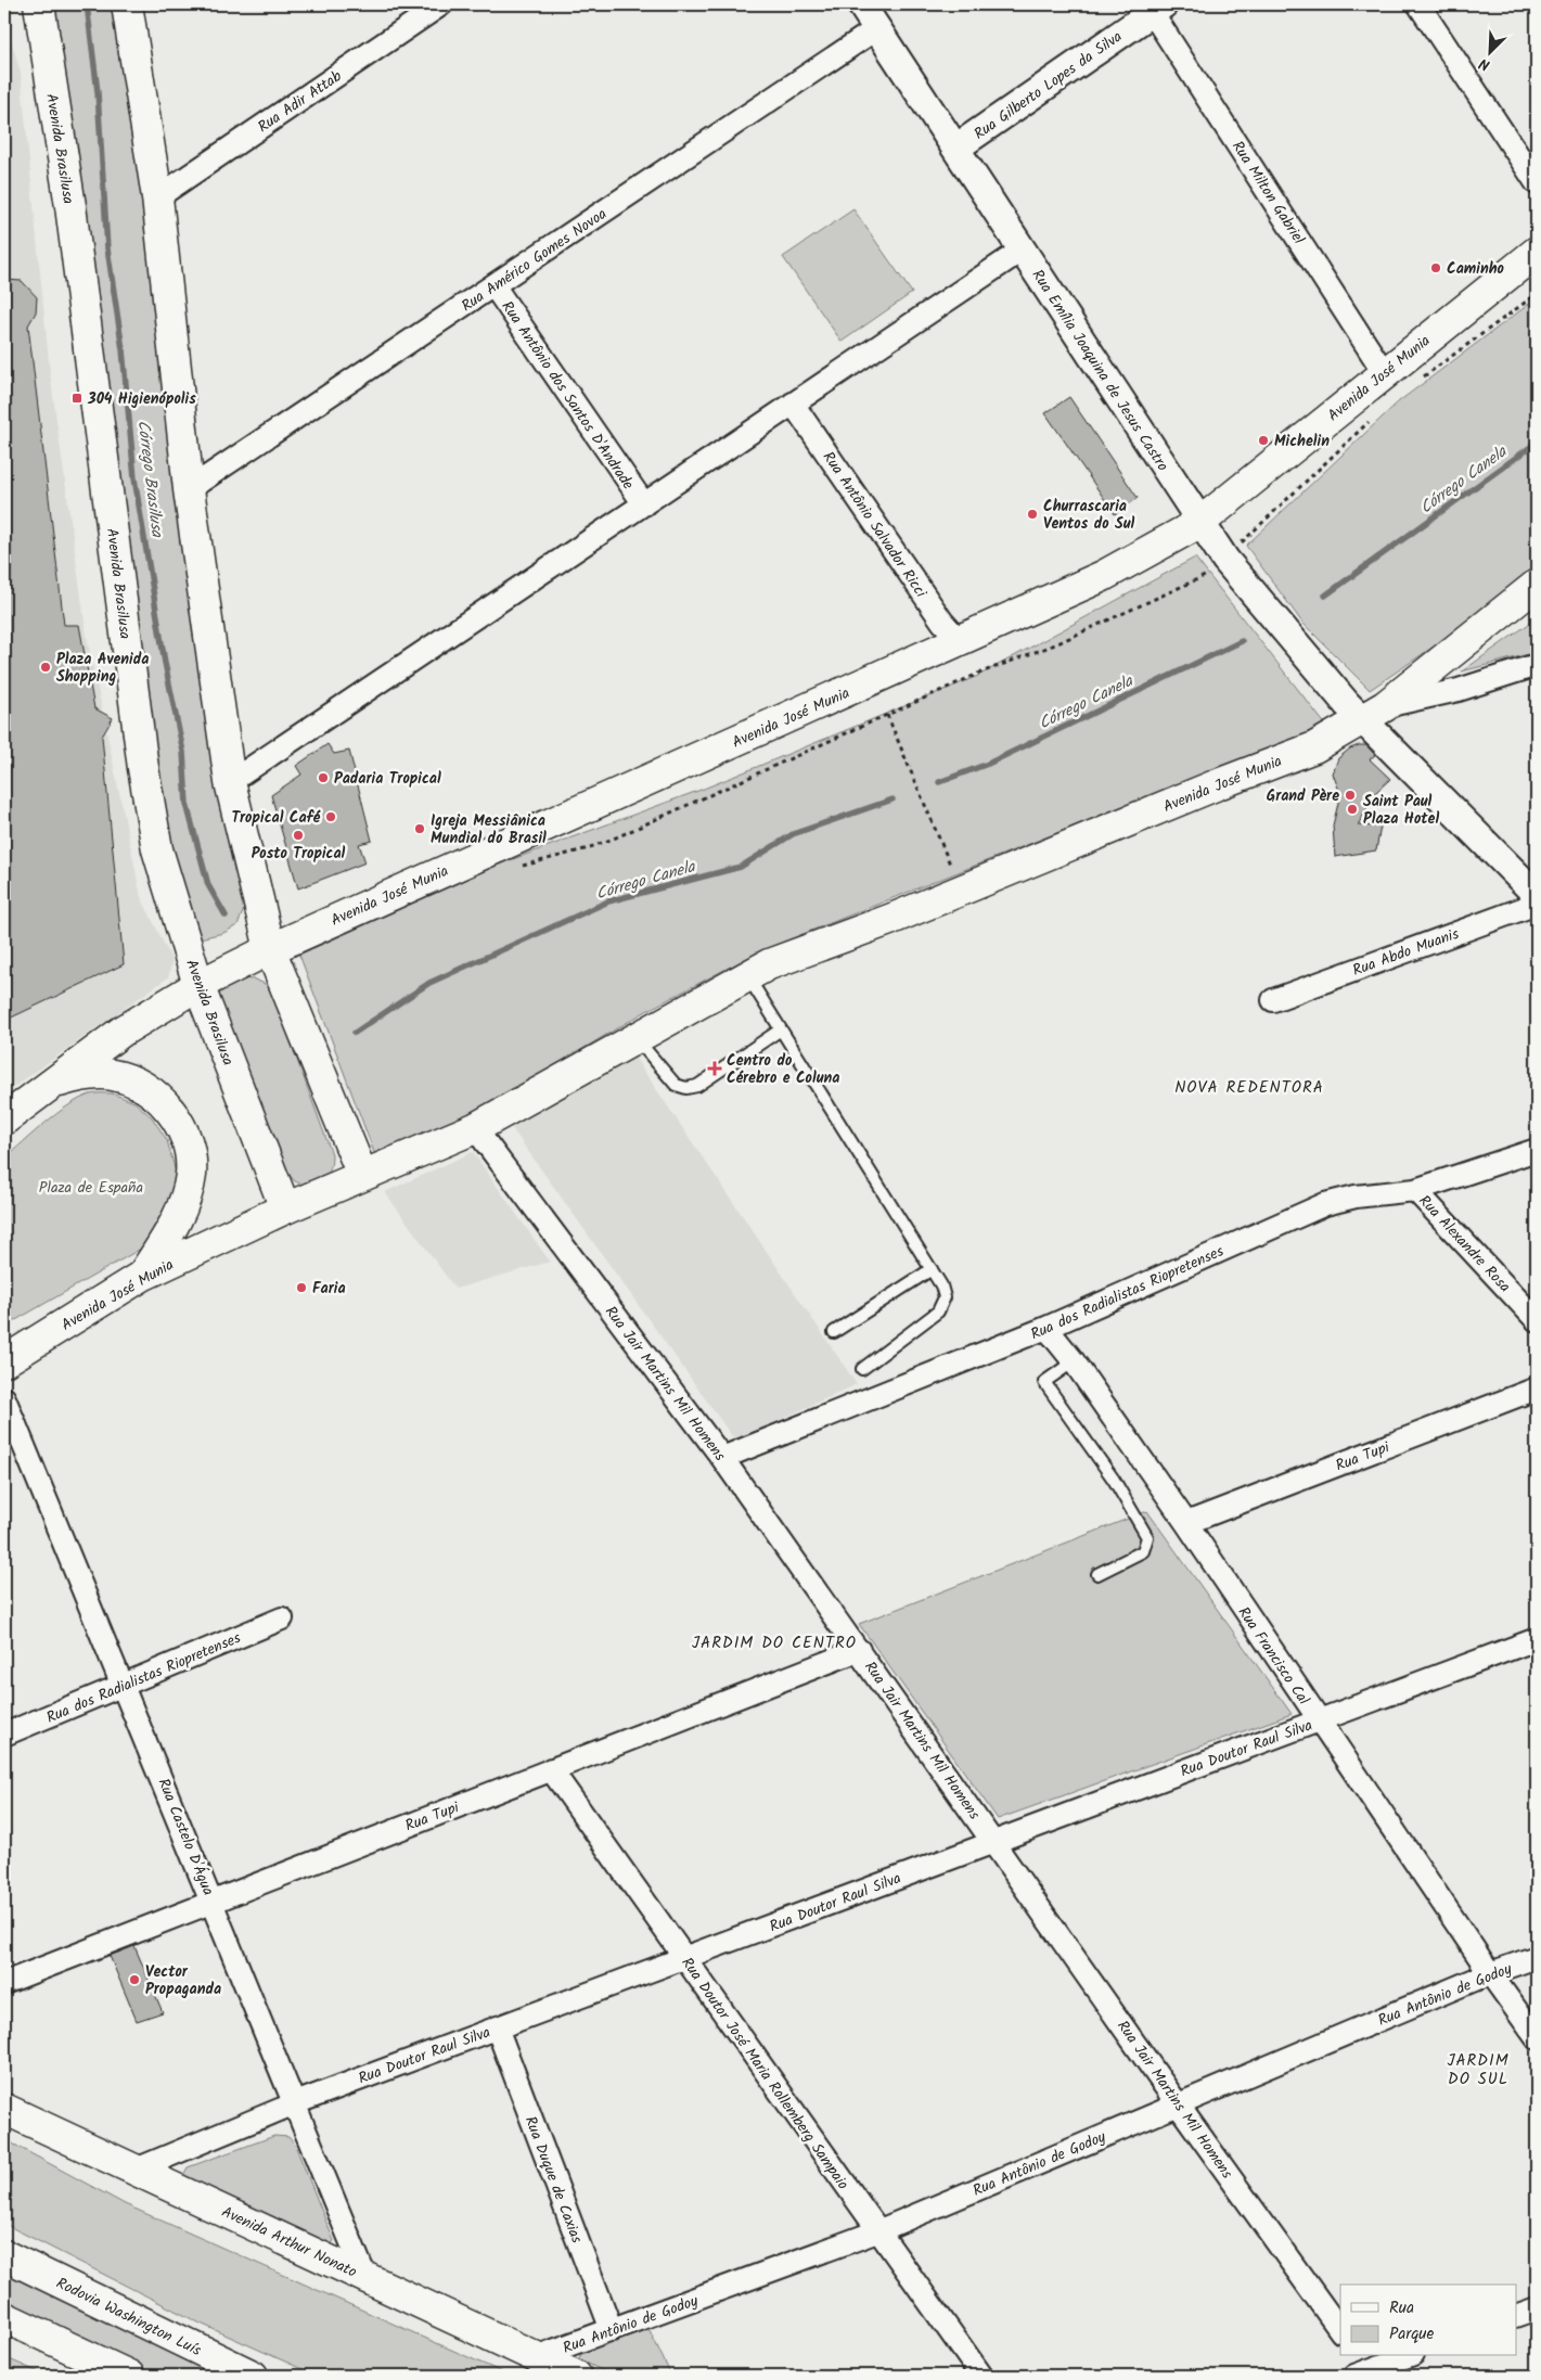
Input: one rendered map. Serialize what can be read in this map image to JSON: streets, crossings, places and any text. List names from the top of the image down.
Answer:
{
  "streets": {
    "main road": [
      "Avenida Brasilusa",
      "Avenida José Munia",
      "Avenida Arthur Nonato",
      "Rodovia Washington Luís"
    ],
    "street": [
      "Rua Gilberto Lopes da Silva",
      "Rua Adir Attab",
      "Rua Milton Gabriel",
      "Rua Américo Gomes Novoa",
      "Rua Emília Joaquina de Jesus Castro",
      "Rua Antônio dos Santos D'Andrade",
      "Rua Antônio Salvador Ricci",
      "Rua Abdo Muanis",
      "Rua Alexandre Rosa",
      "Rua dos Radialistas Riopretenses",
      "Rua Jair Martins Mil Homens",
      "Rua Tupi",
      "Rua Francisco Cal",
      "Rua Doutor Raul Silva",
      "Rua Castelo D'Água",
      "Rua Antônio de Godoy",
      "Rua Doutor José Maria Rollemberg Sampaio",
      "Rua Duque de Caxias"
    ]
  },
  "crossings": [
    ["Rua Gilberto Lopes da Silva", "Rua Milton Gabriel"],
    ["Rua Gilberto Lopes da Silva", "Rua Emília Joaquina de Jesus Castro"],
    ["Avenida Brasilusa", "Avenida José Munia"],
    ["Rua Milton Gabriel", "Avenida José Munia"],
    ["Rua Américo Gomes Novoa", "Rua Emília Joaquina de Jesus Castro"],
    ["Rua Américo Gomes Novoa", "Rua Antônio dos Santos D'Andrade"],
    ["Rua Emília Joaquina de Jesus Castro", "Avenida José Munia"],
    ["Avenida José Munia", "Rua Antônio Salvador Ricci"],
    ["Avenida José Munia", "Rua Jair Martins Mil Homens"],
    ["Rua Alexandre Rosa", "Rua dos Radialistas Riopretenses"],
    ["Rua dos Radialistas Riopretenses", "Rua Jair Martins Mil Homens"],
    ["Rua dos Radialistas Riopretenses", "Rua Francisco Cal"],
    ["Rua dos Radialistas Riopretenses", "Rua Castelo D'Água"],
    ["Rua Jair Martins Mil Homens", "Rua Tupi"],
    ["Rua Jair Martins Mil Homens", "Rua Doutor Raul Silva"],
    ["Rua Jair Martins Mil Homens", "Rua Antônio de Godoy"],
    ["Rua Tupi", "Rua Francisco Cal"],
    ["Rua Tupi", "Rua Castelo D'Água"],
    ["Rua Tupi", "Rua Doutor José Maria Rollemberg Sampaio"],
    ["Rua Francisco Cal", "Rua Doutor Raul Silva"],
    ["Rua Francisco Cal", "Rua Antônio de Godoy"],
    ["Rua Doutor Raul Silva", "Rua Castelo D'Água"],
    ["Rua Doutor Raul Silva", "Rua Doutor José Maria Rollemberg Sampaio"],
    ["Rua Doutor Raul Silva", "Rua Duque de Caxias"],
    ["Rua Doutor Raul Silva", "Avenida Arthur Nonato"],
    ["Rua Castelo D'Água", "Avenida Arthur Nonato"],
    ["Rua Antônio de Godoy", "Rua Doutor José Maria Rollemberg Sampaio"],
    ["Rua Antônio de Godoy", "Rua Duque de Caxias"],
    ["Rua Antônio de Godoy", "Avenida Arthur Nonato"]
  ],
  "districts": ["NOVA REDENTORA", "JARDIM DO CENTRO", "JARDIM DO SUL"],
  "water": ["Córrego Brasilusa", "Córrego Canela"],
  "parks": ["Plaza de España"],
  "places": {
    "other": [
      "Caminho",
      "Michelin",
      "Churrascaria Ventos do Sul",
      "Plaza Avenida Shopping",
      "Padaria Tropical",
      "Grand Père",
      "Saint Paul Plaza Hotel",
      "Tropical Café",
      "Igreja Messiânica Mundial do Brasil",
      "Posto Tropical",
      "Faria",
      "Vector Propaganda"
    ],
    "transit": ["304 Higienópolis"],
    "health": ["Centro do Cérebro e Coluna"]
  },
  "legend": ["Rua", "Parque"],
  "north": "bottom left"
}
